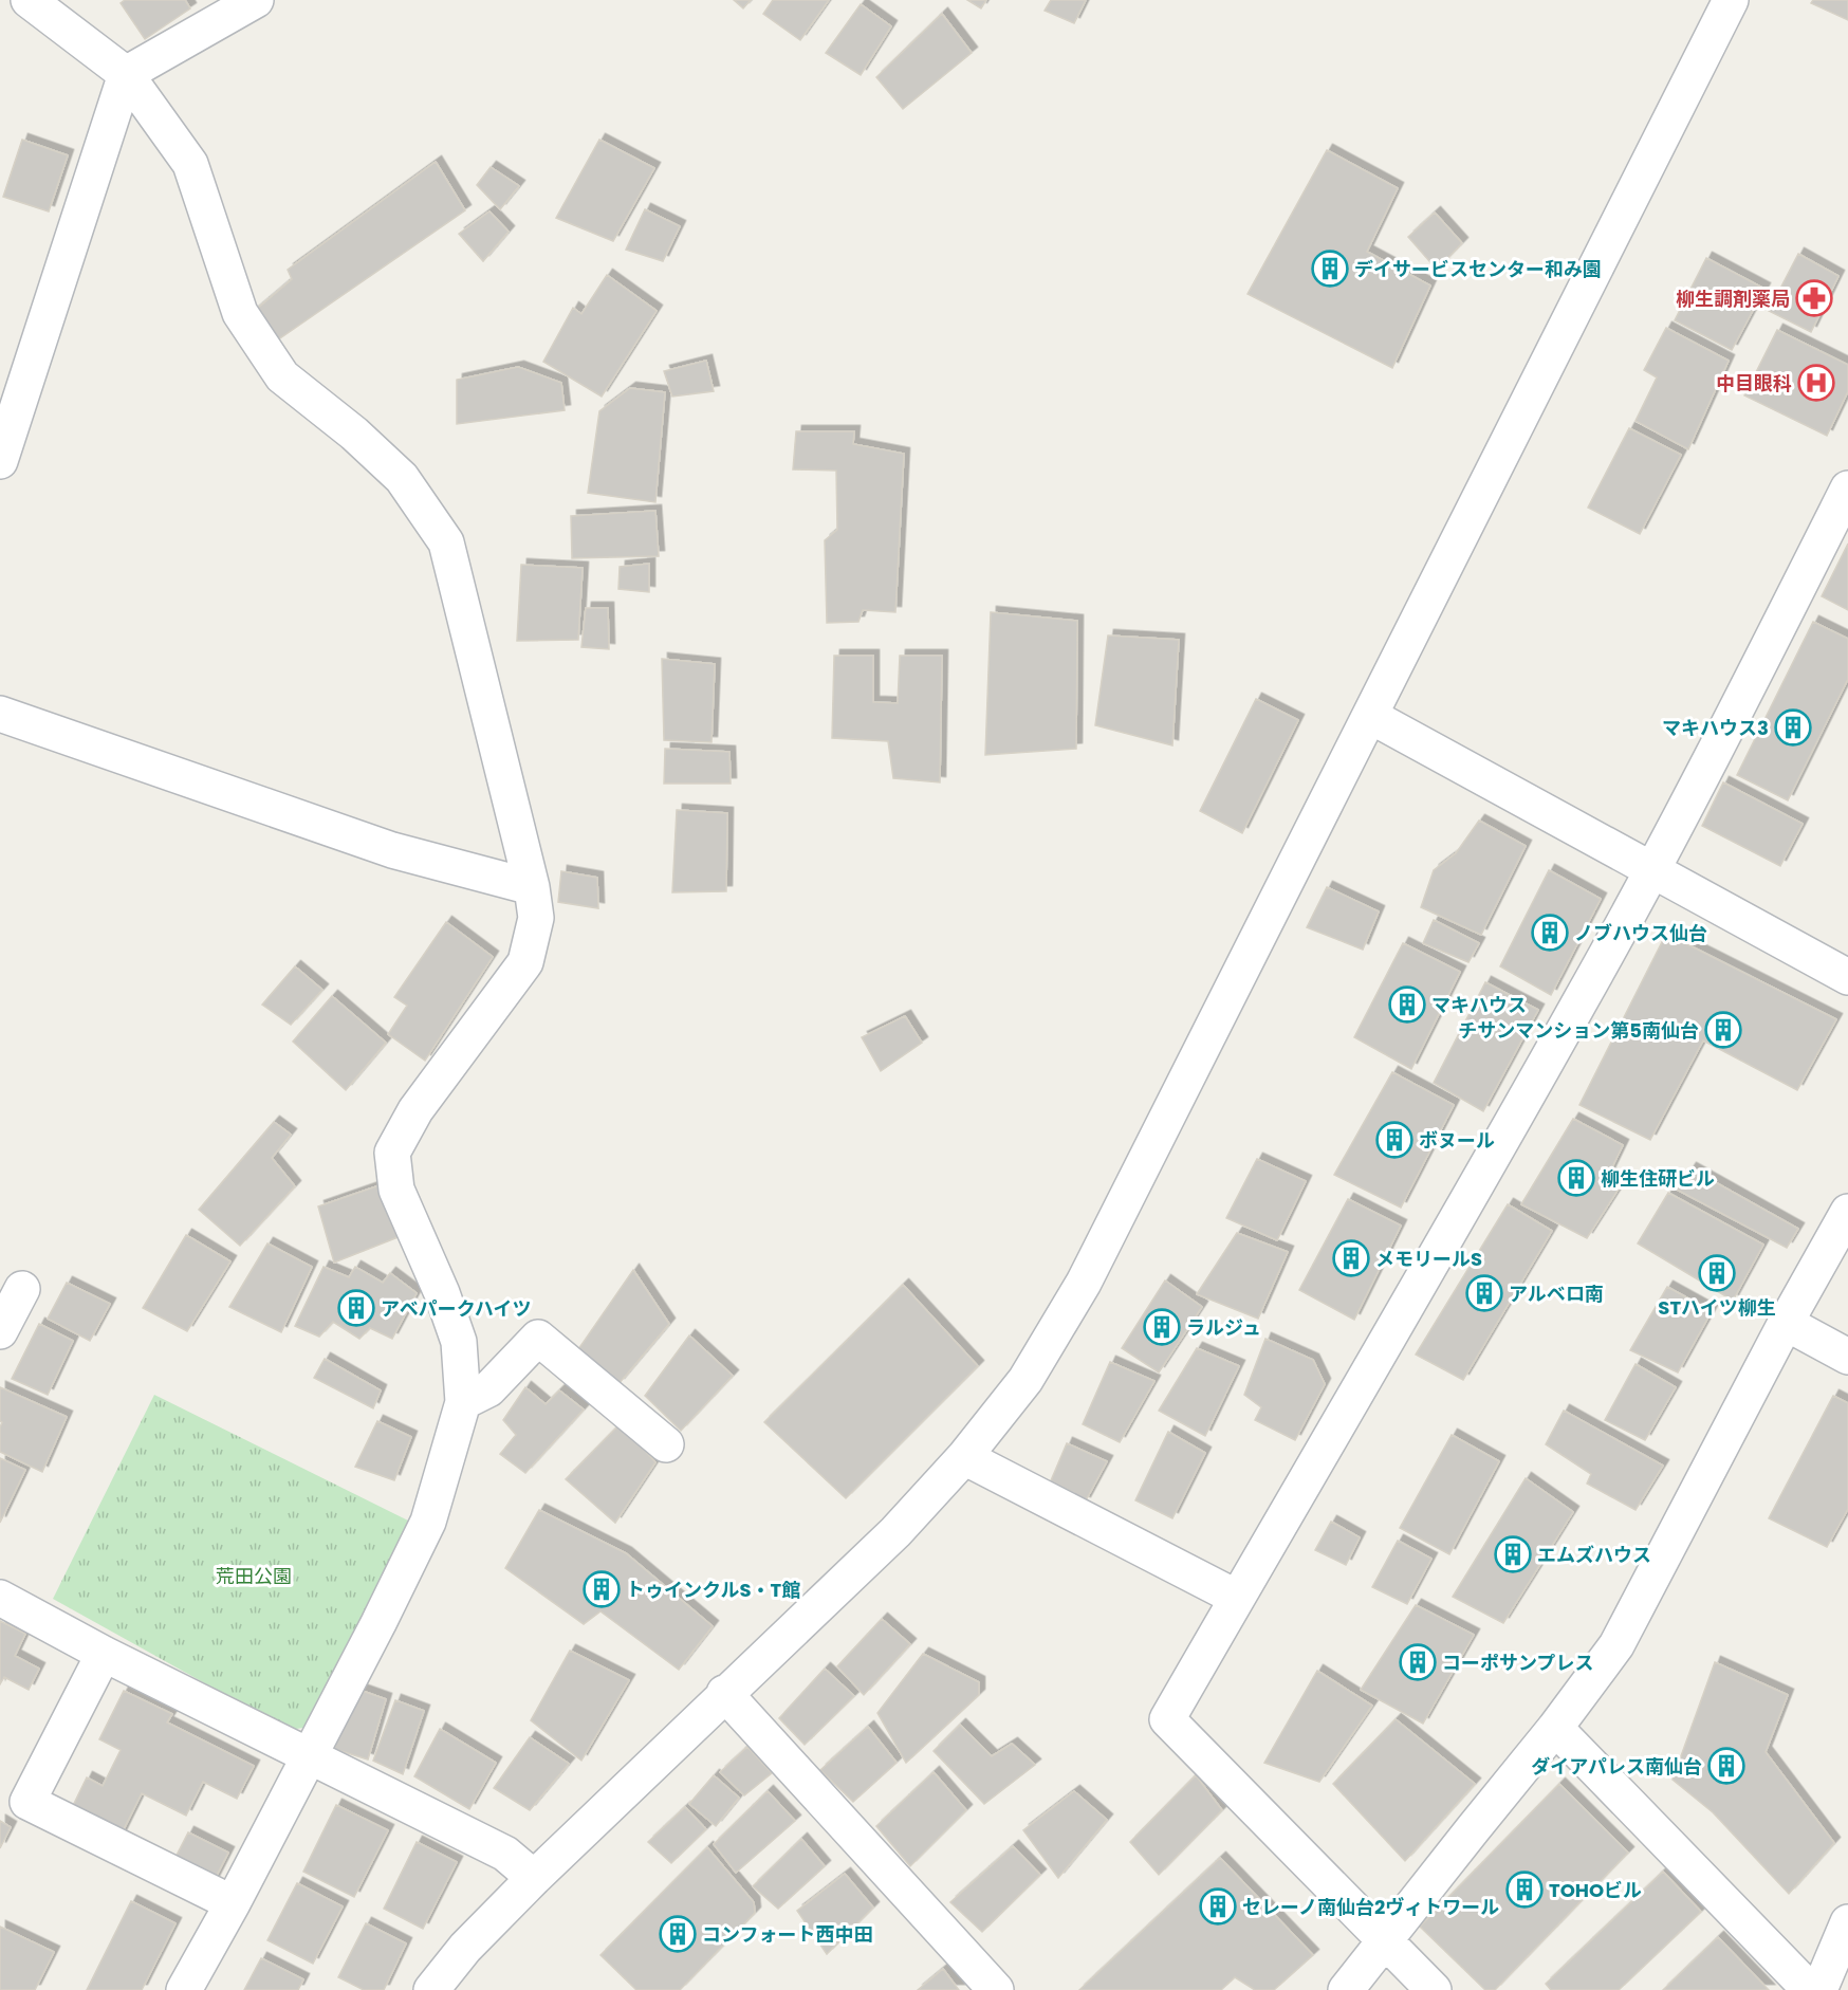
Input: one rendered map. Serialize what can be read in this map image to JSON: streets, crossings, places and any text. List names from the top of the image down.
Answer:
{
  "parks": ["荒田公園"],
  "places": {
    "building": [
      "デイサービスセンター和み園",
      "マキハウス3",
      "ノブハウス仙台",
      "マキハウス",
      "チサンマンション第5南仙台",
      "ボヌール",
      "柳生住研ビル",
      "メモリールS",
      "STハイツ柳生",
      "アルベロ南",
      "アベパークハイツ",
      "ラルジュ",
      "エムズハウス",
      "トゥインクルS・T館",
      "コーポサンプレス",
      "ダイアパレス南仙台",
      "TOHOビル",
      "セレーノ南仙台2ヴィトワール",
      "コンフォート西中田"
    ],
    "pharmacy": ["柳生調剤薬局"],
    "hospital": ["中目眼科"]
  }
}
